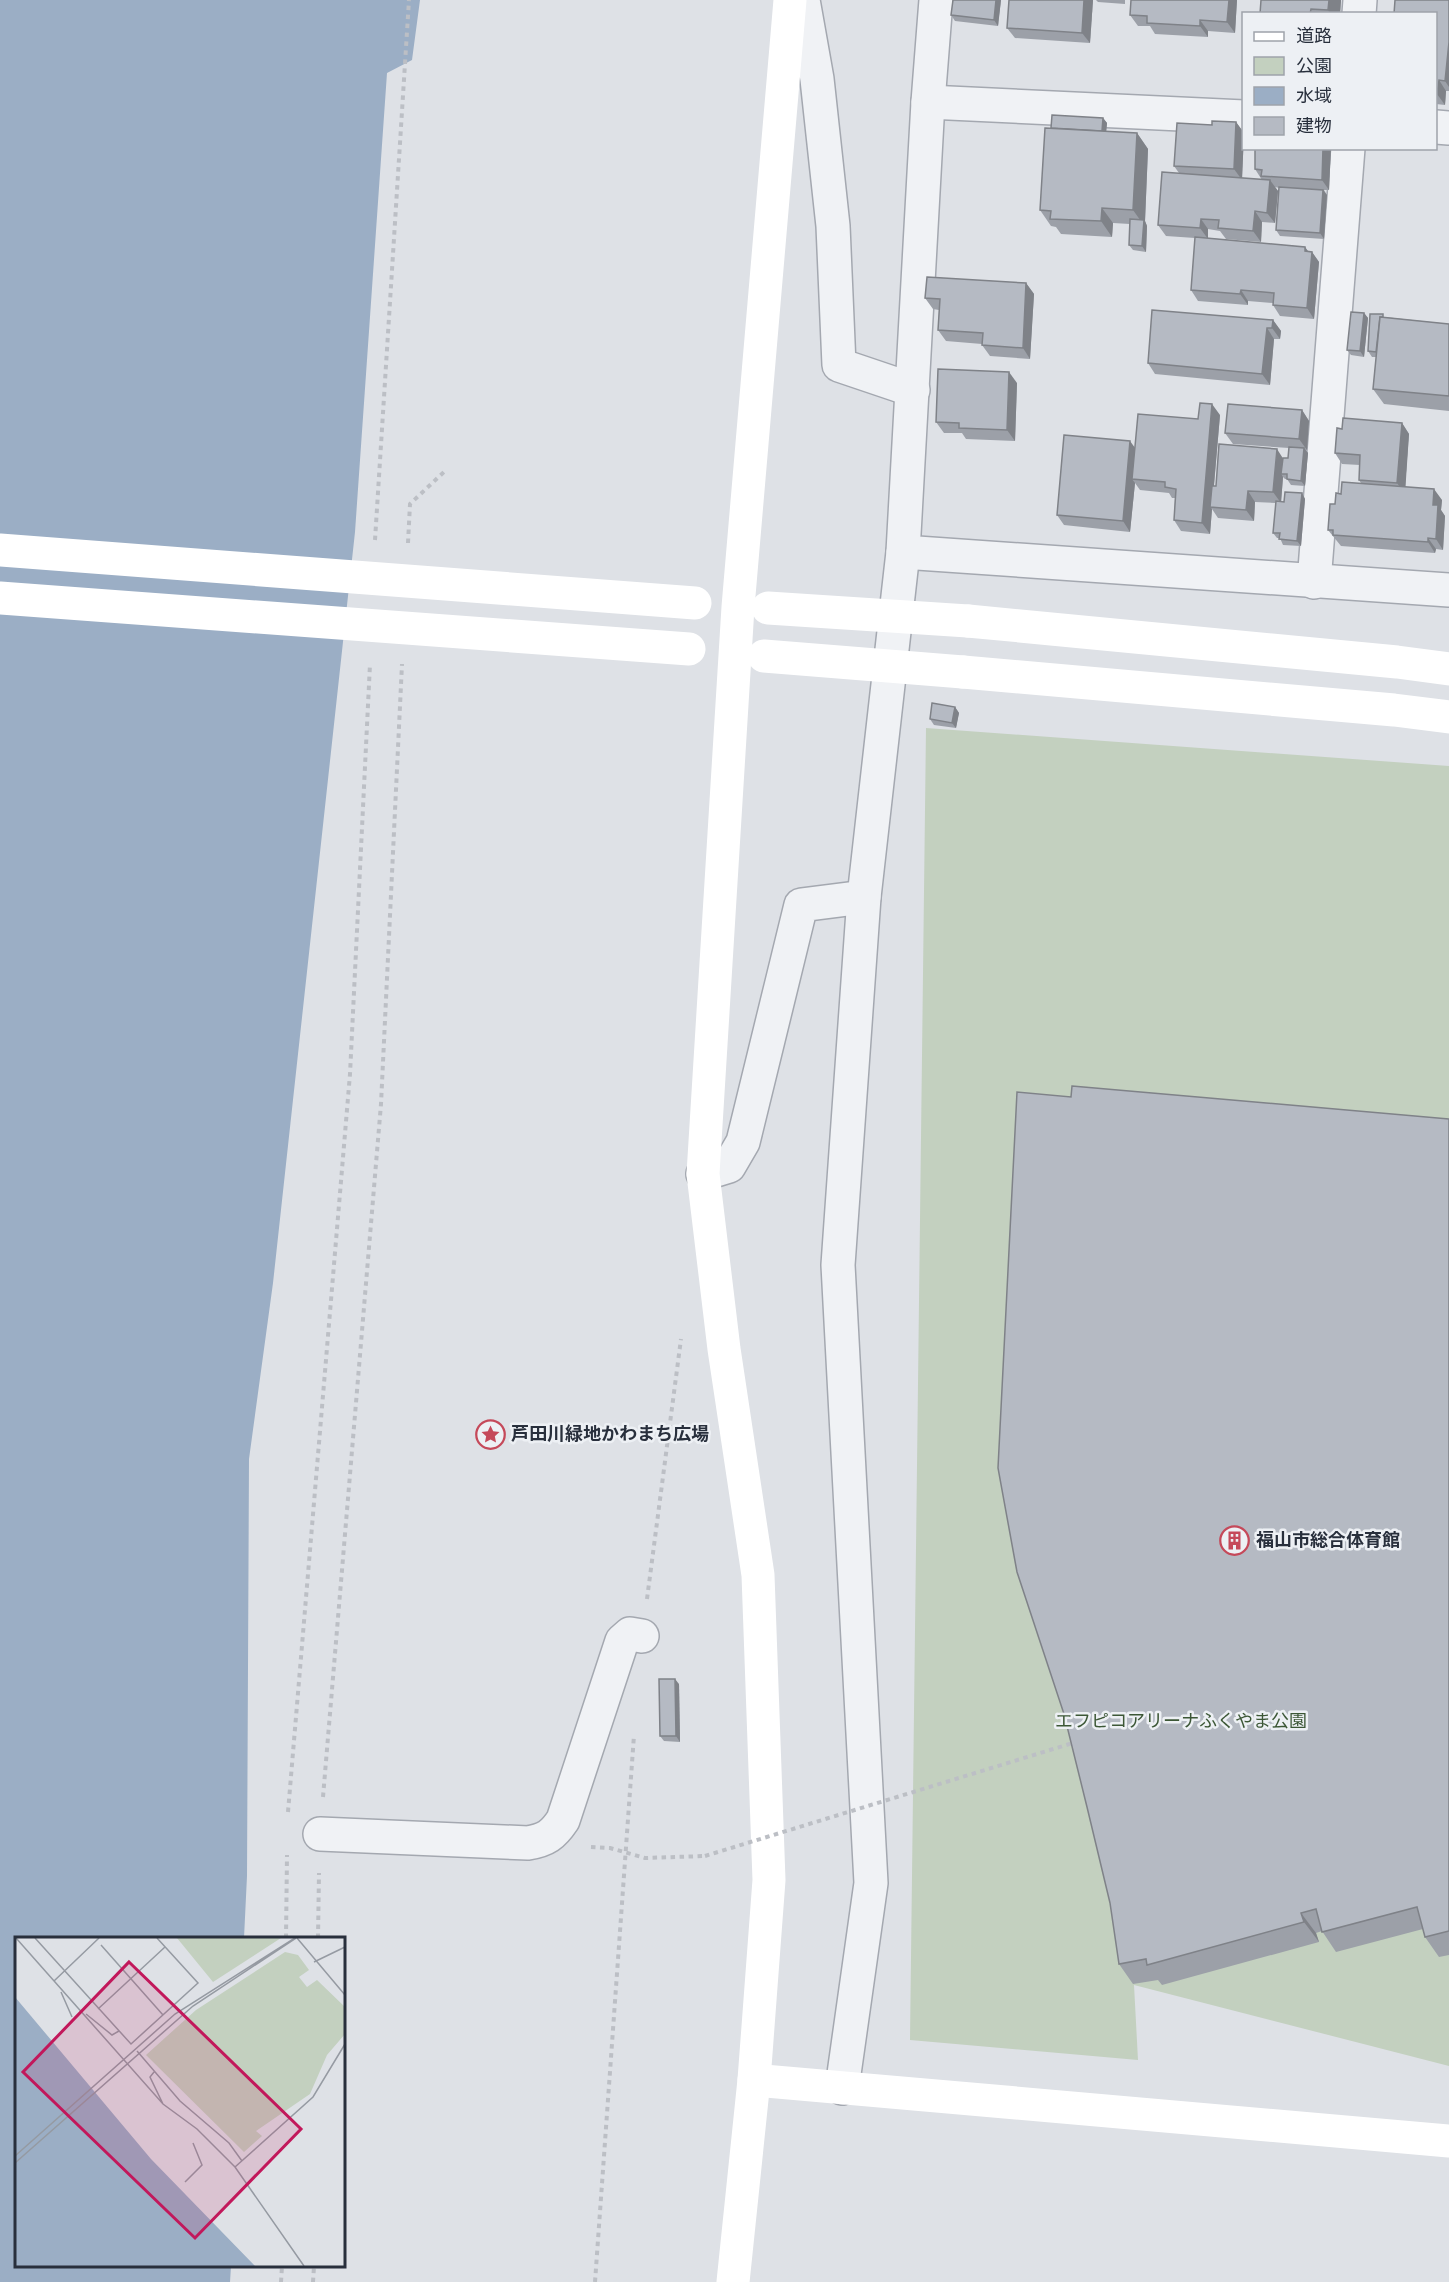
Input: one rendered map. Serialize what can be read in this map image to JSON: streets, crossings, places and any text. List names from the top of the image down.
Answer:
{
  "parks": ["エフピコアリーナふくやま公園"],
  "places": {
    "place": ["芦田川緑地かわまち広場"],
    "building": ["福山市総合体育館"]
  },
  "legend": [
    "道路",
    "公園",
    "水域",
    "建物"
  ]
}
